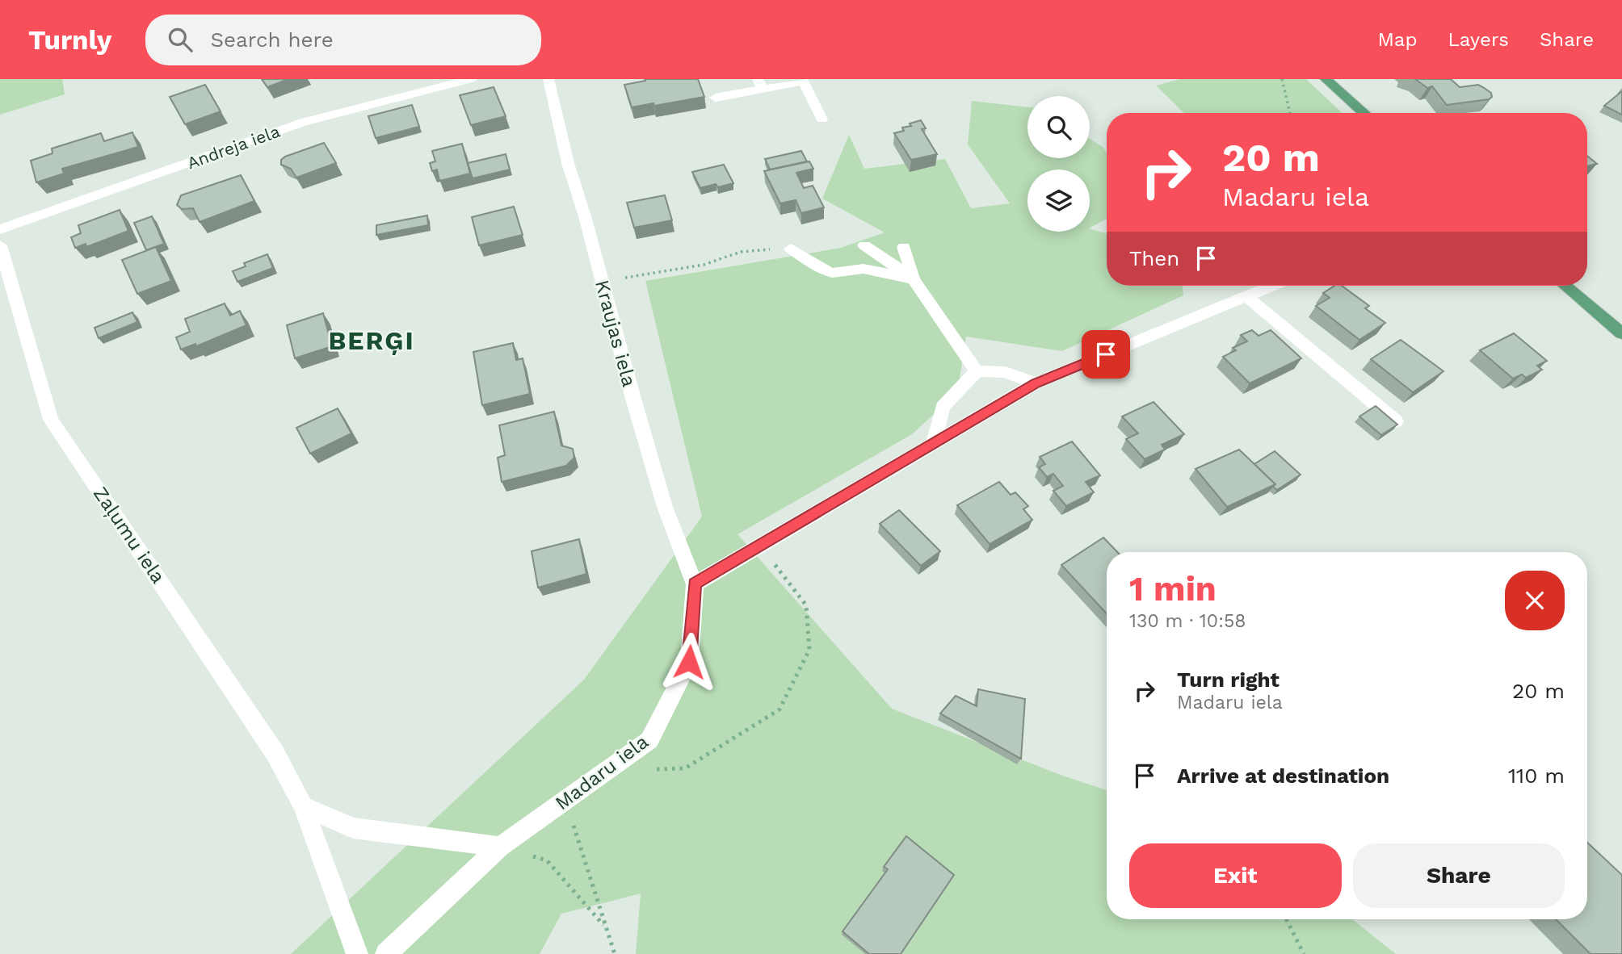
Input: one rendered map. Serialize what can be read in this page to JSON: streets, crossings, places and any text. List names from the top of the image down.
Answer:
{
  "streets": {
    "street": [
      "Andreja iela",
      "Kraujas iela",
      "Zaļumu iela",
      "Madaru iela"
    ]
  },
  "crossings": [
    ["Kraujas iela", "Madaru iela"]
  ],
  "districts": ["BERĢI"],
  "page": {
    "header": "Turnly",
    "search": "Search here",
    "nav": ["Map", "Layers", "Share"],
    "turn": ["20 m", "Madaru iela"],
    "then": "Then",
    "heading": ["1 min", "130 m · 10:58"],
    "list": [
      {
        "name": "Turn right",
        "note": "Madaru iela",
        "value": "20 m"
      },
      {
        "name": "Arrive at destination",
        "value": "110 m"
      }
    ],
    "buttons": ["Exit", "Share"]
  }
}
